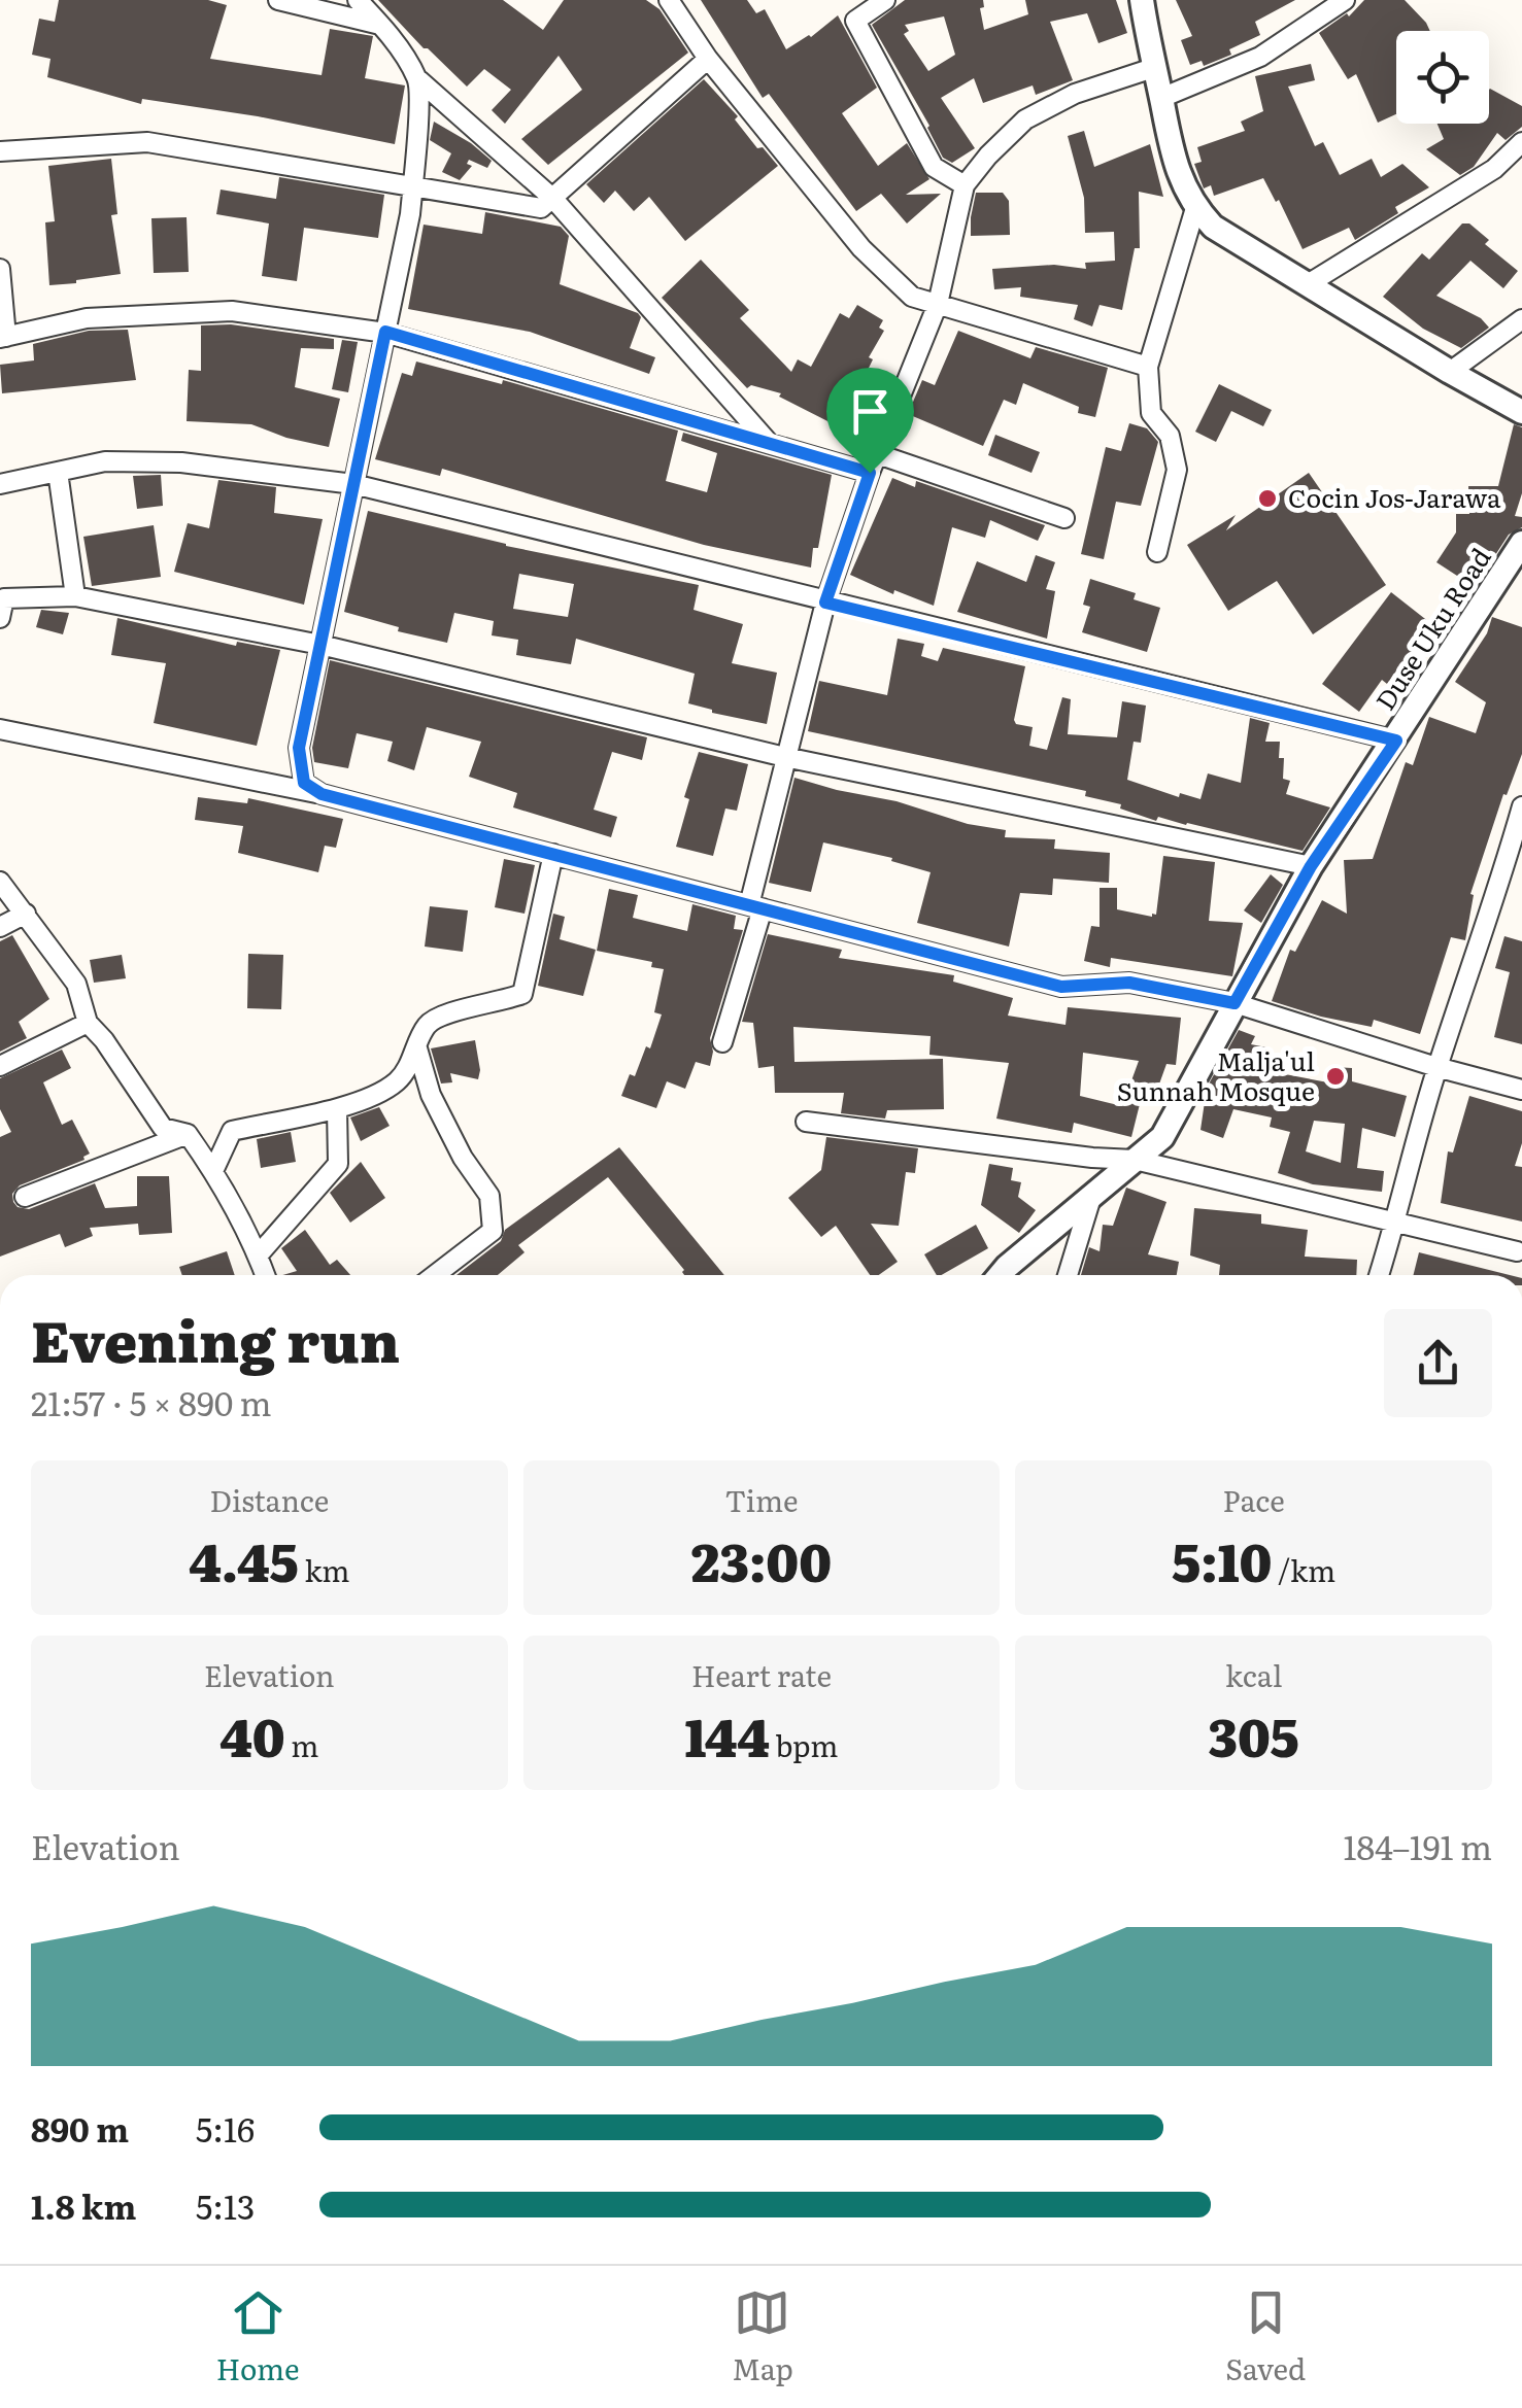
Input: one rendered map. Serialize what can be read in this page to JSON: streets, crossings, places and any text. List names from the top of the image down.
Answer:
{
  "streets": {
    "street": ["Duse Uku Road"]
  },
  "places": ["Cocin Jos-Jarawa", "Malja'ul Sunnah Mosque"],
  "page": {
    "heading": ["Evening run", "21:57 · 5 × 890 m"],
    "stats": [
      ["Distance", "4.45 km"],
      ["Time", "23:00"],
      ["Pace", "5:10 /km"],
      ["Elevation", "40 m"],
      ["Heart rate", "144 bpm"],
      ["kcal", "305"]
    ],
    "chart": ["Elevation", "184–191 m"],
    "list": [
      {
        "name": "890 m",
        "note": "5:16"
      },
      {
        "name": "1.8 km",
        "note": "5:13"
      }
    ],
    "tabs": ["Home", "Map", "Saved"]
  }
}
